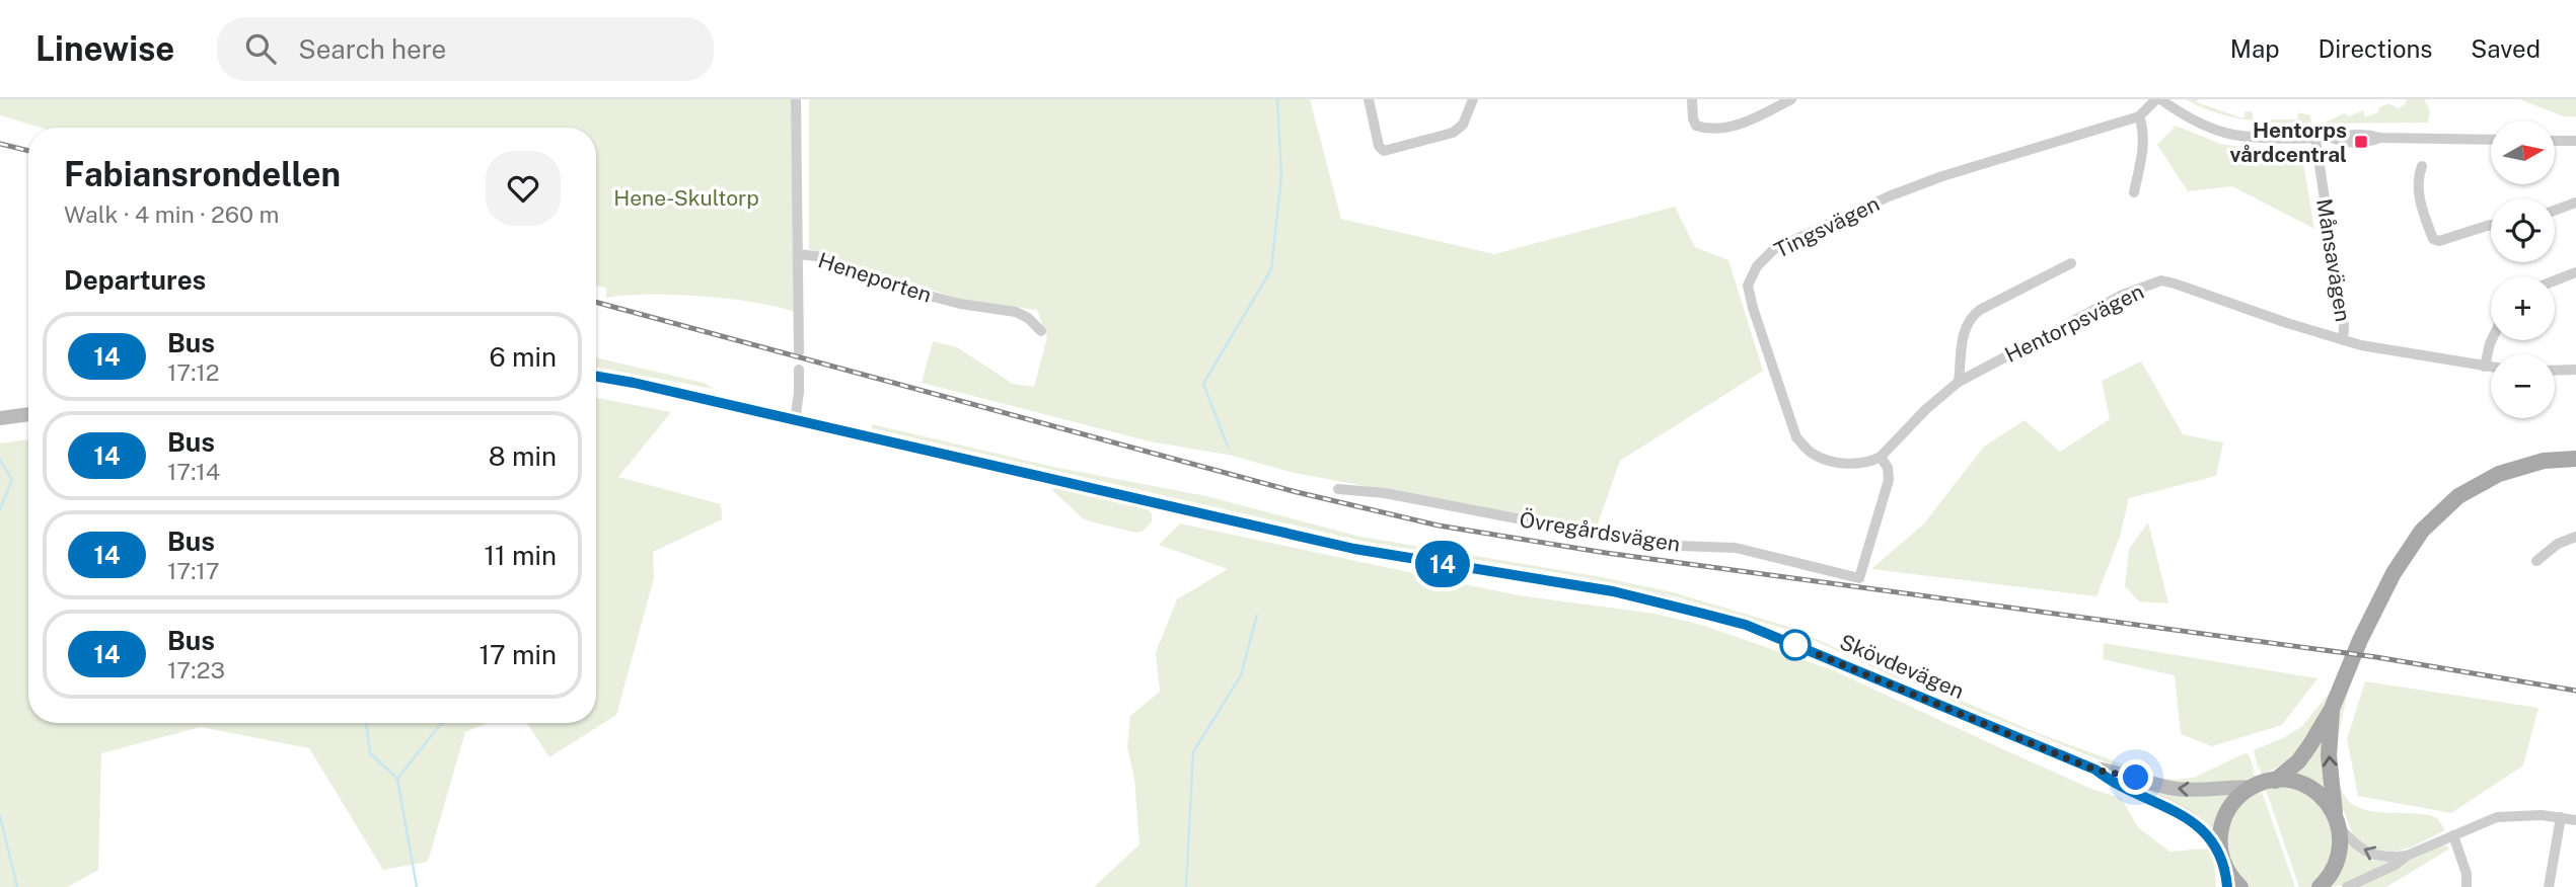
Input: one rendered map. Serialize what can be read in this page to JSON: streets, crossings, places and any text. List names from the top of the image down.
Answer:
{
  "streets": {
    "main road": ["Skövdevägen"],
    "street": [
      "Tingsvägen",
      "Månsavägen",
      "Heneporten",
      "Hentorpsvägen",
      "Övregårdsvägen"
    ]
  },
  "crossings": [
    ["Tingsvägen", "Hentorpsvägen"],
    ["Tingsvägen", "Övregårdsvägen"],
    ["Månsavägen", "Hentorpsvägen"],
    ["Hentorpsvägen", "Övregårdsvägen"]
  ],
  "parks": ["Hene-Skultorp"],
  "places": {
    "transit": ["Hentorps vårdcentral"]
  },
  "lines": ["bus line 14"],
  "north": "right",
  "page": {
    "header": "Linewise",
    "search": "Search here",
    "nav": ["Map", "Directions", "Saved"],
    "on_map": "14",
    "map_buttons": ["+", "−"],
    "heading": [
      ["Fabiansrondellen", "Walk · 4 min · 260 m"],
      "Departures"
    ],
    "list": [
      {
        "mark": "14",
        "name": "Bus",
        "note": "17:12",
        "value": "6 min"
      },
      {
        "mark": "14",
        "name": "Bus",
        "note": "17:14",
        "value": "8 min"
      },
      {
        "mark": "14",
        "name": "Bus",
        "note": "17:17",
        "value": "11 min"
      },
      {
        "mark": "14",
        "name": "Bus",
        "note": "17:23",
        "value": "17 min"
      }
    ]
  }
}
